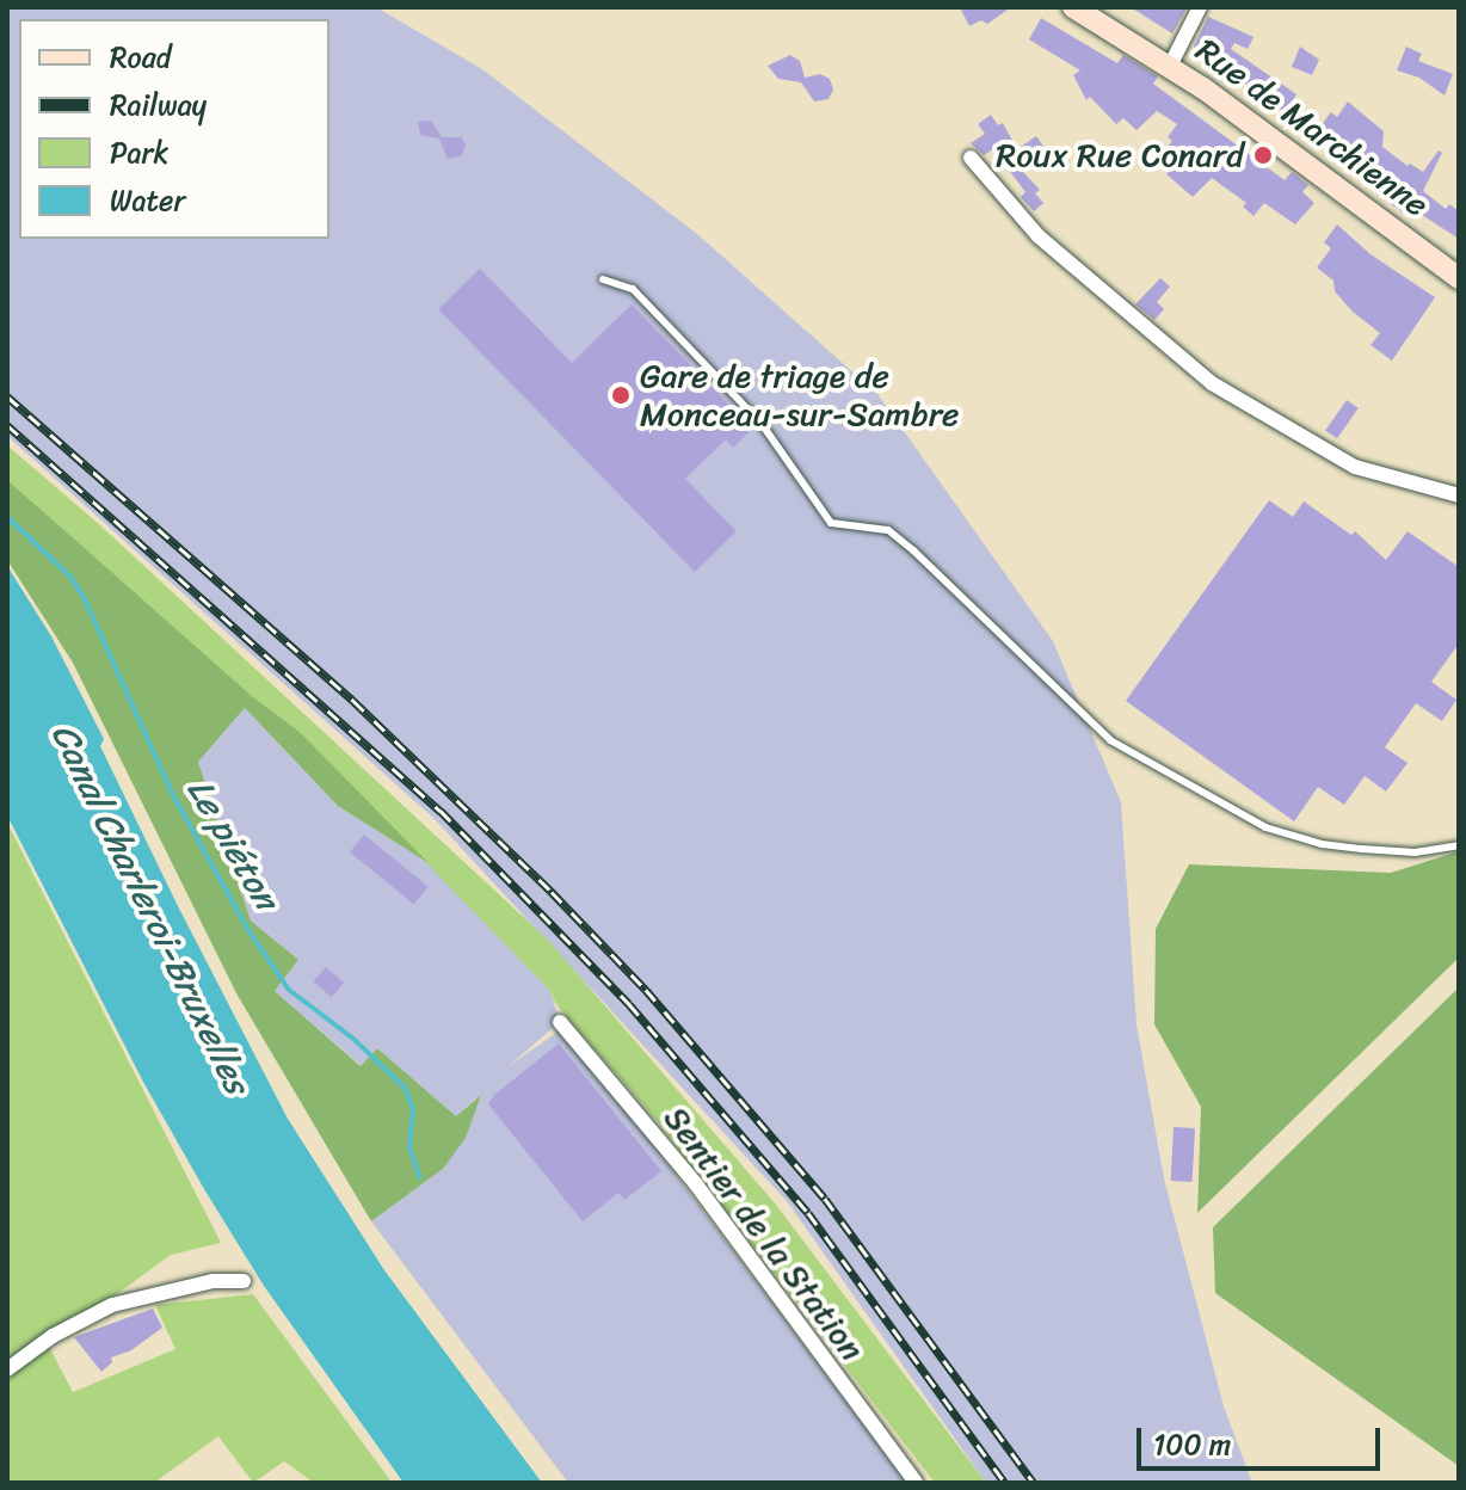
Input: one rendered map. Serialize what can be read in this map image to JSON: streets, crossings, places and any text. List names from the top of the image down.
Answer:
{
  "streets": {
    "main road": ["Rue de Marchienne"],
    "street": ["Sentier de la Station"]
  },
  "water": ["Le piéton", "Canal Charleroi-Bruxelles"],
  "places": ["Roux Rue Conard", "Gare de triage de Monceau-sur-Sambre"],
  "legend": [
    "Road",
    "Railway",
    "Park",
    "Water"
  ],
  "scale_bar": "100 m"
}
